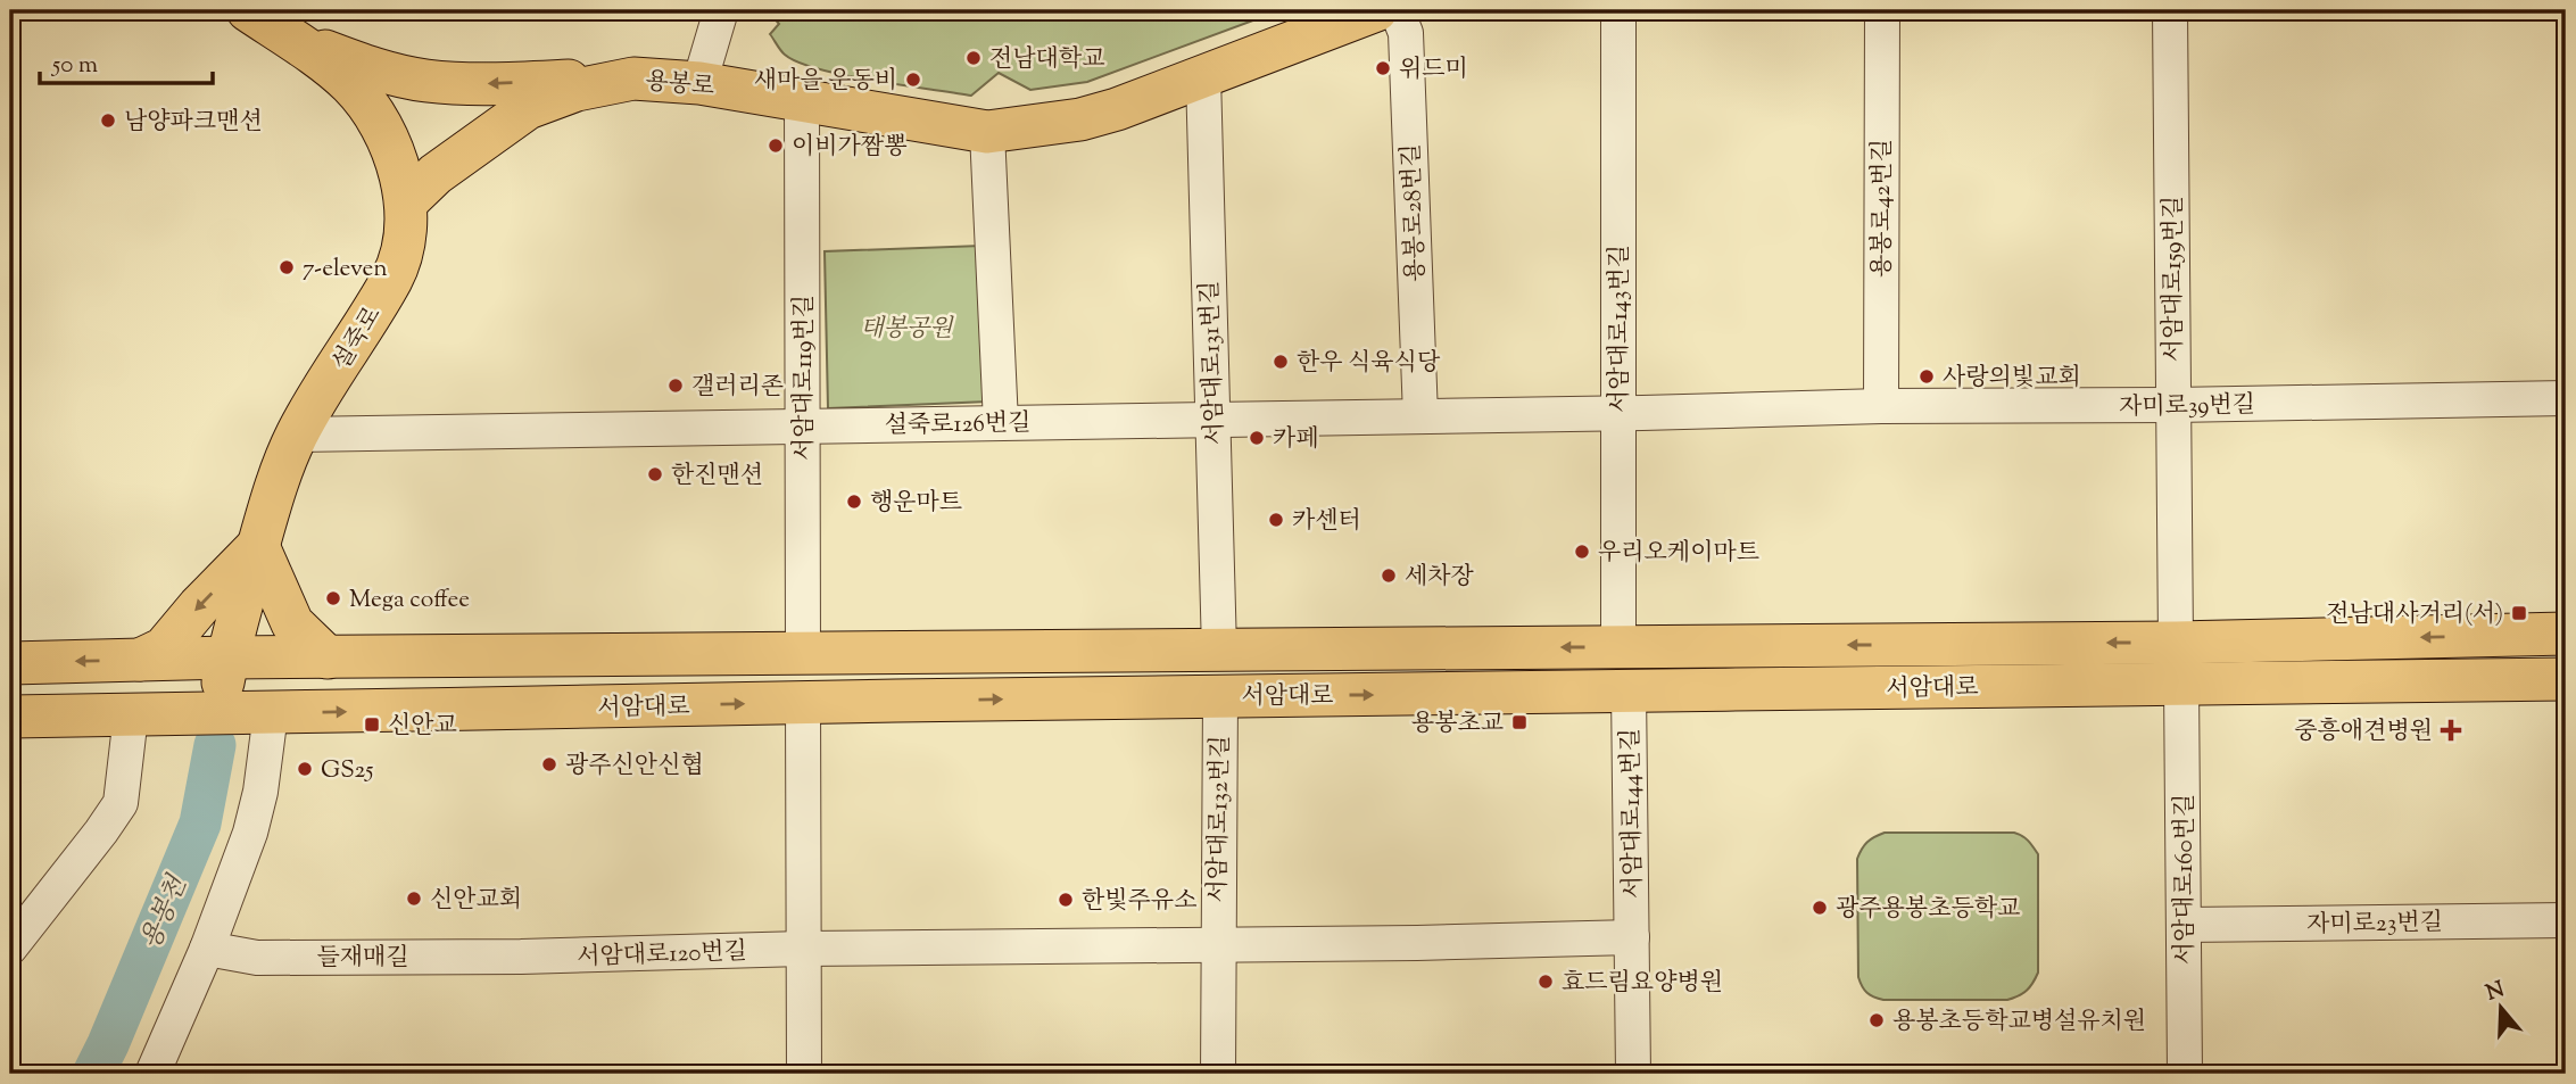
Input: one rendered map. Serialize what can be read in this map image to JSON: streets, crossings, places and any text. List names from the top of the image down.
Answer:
{
  "streets": {
    "main road": ["용봉로", "설죽로", "서암대로"],
    "street": [
      "용봉로42번길",
      "용봉로28번길",
      "서암대로159번길",
      "서암대로143번길",
      "서암대로131번길",
      "서암대로119번길",
      "자미로39번길",
      "설죽로126번길",
      "서암대로144번길",
      "서암대로132번길",
      "서암대로160번길",
      "자미로23번길",
      "서암대로120번길",
      "들재매길"
    ]
  },
  "crossings": [
    ["용봉로", "설죽로"],
    ["용봉로", "서암대로131번길"],
    ["용봉로", "서암대로119번길"],
    ["용봉로42번길", "자미로39번길"],
    ["용봉로28번길", "설죽로126번길"],
    ["서암대로159번길", "자미로39번길"],
    ["서암대로159번길", "서암대로"],
    ["서암대로143번길", "자미로39번길"],
    ["서암대로143번길", "설죽로126번길"],
    ["서암대로143번길", "서암대로"],
    ["설죽로", "설죽로126번길"],
    ["설죽로", "서암대로"],
    ["서암대로131번길", "설죽로126번길"],
    ["서암대로131번길", "서암대로"],
    ["서암대로119번길", "설죽로126번길"],
    ["서암대로119번길", "서암대로"],
    ["자미로39번길", "설죽로126번길"],
    ["서암대로", "서암대로144번길"],
    ["서암대로", "서암대로132번길"],
    ["서암대로", "서암대로160번길"],
    ["서암대로132번길", "서암대로120번길"],
    ["서암대로160번길", "자미로23번길"],
    ["서암대로120번길", "들재매길"]
  ],
  "water": ["용봉천"],
  "parks": ["태봉공원"],
  "places": {
    "other": [
      "전남대학교",
      "위드미",
      "새마을 운동비",
      "남양파크맨션",
      "이비가짬뽕",
      "7-eleven",
      "한우 식육식당",
      "사랑의빛교회",
      "갤러리존",
      "카페",
      "한진맨션",
      "행운마트",
      "카센터",
      "우리오케이마트",
      "세차장",
      "Mega coffee",
      "광주신안신협",
      "GS25",
      "신안교회",
      "한빛주유소",
      "광주용봉초등학교",
      "효드림요양병원",
      "용봉초등학교병설유치원"
    ],
    "transit": ["전남대사거리(서)", "용봉초교", "신안교"],
    "health": ["중흥애견병원"]
  },
  "scale_bar": "50 m",
  "north": "top"
}
